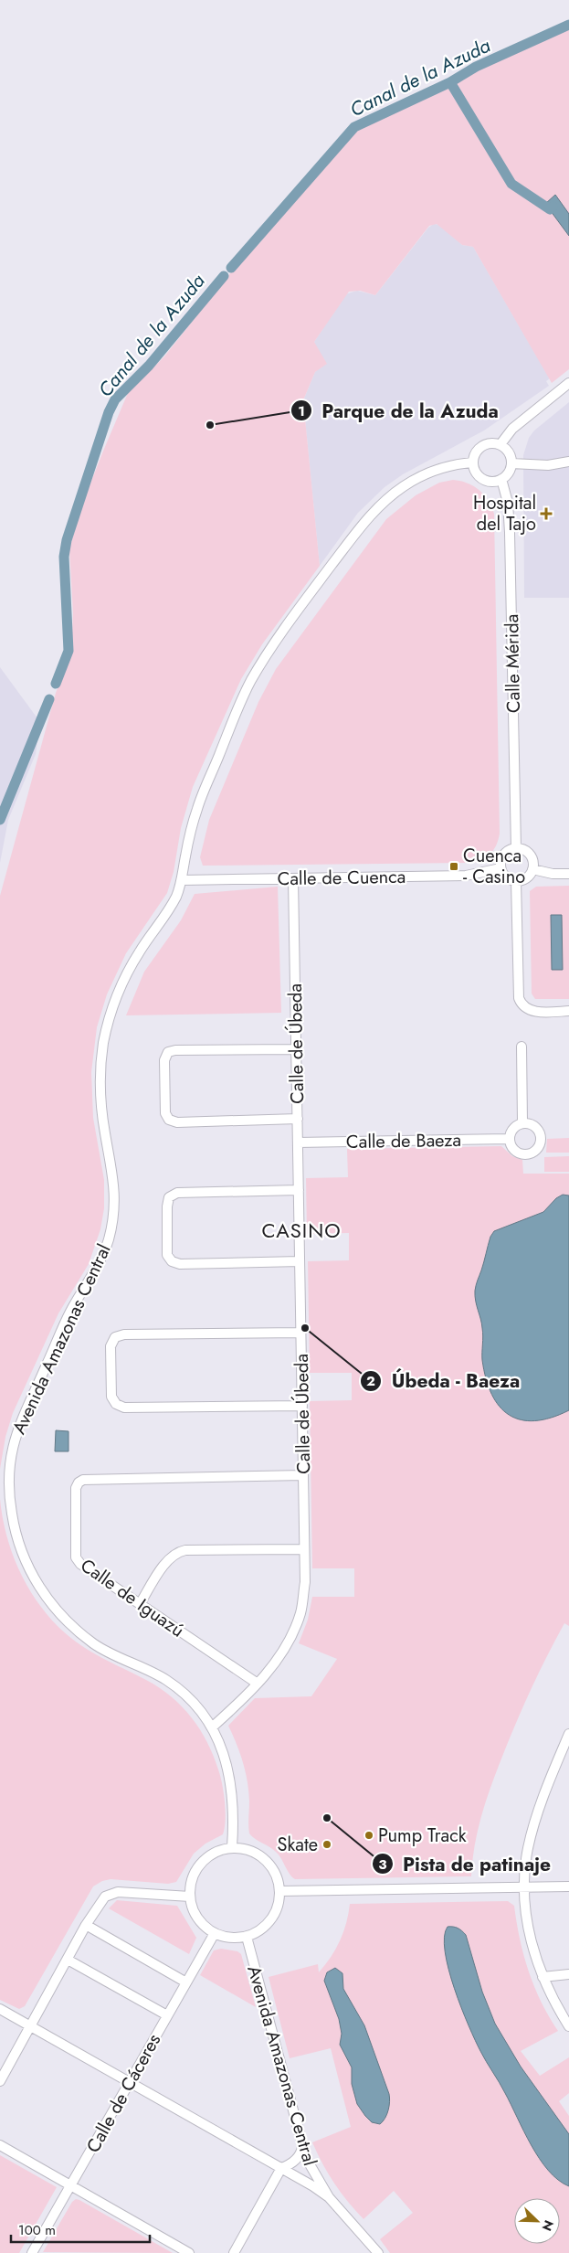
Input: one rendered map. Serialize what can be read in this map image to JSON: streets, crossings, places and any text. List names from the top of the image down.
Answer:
{
  "streets": {
    "street": [
      "Calle Mérida",
      "Calle de Cuenca",
      "Calle de Úbeda",
      "Calle de Baeza",
      "Avenida Amazonas Central",
      "Calle de Iguazú",
      "Calle de Cáceres"
    ]
  },
  "crossings": [
    ["Calle Mérida", "Calle de Cuenca"],
    ["Calle Mérida", "Avenida Amazonas Central"],
    ["Calle de Cuenca", "Calle de Úbeda"],
    ["Calle de Cuenca", "Avenida Amazonas Central"],
    ["Calle de Úbeda", "Calle de Baeza"],
    ["Calle de Úbeda", "Avenida Amazonas Central"],
    ["Calle de Úbeda", "Calle de Iguazú"],
    ["Avenida Amazonas Central", "Calle de Cáceres"]
  ],
  "districts": ["CASINO"],
  "water": ["Canal de la Azuda"],
  "places": {
    "other": [
      "Parque de la Azuda",
      "Úbeda - Baeza",
      "Pista de patinaje",
      "Pump Track",
      "Skate"
    ],
    "health": ["Hospital del Tajo"],
    "transit": ["Cuenca - Casino"]
  },
  "scale_bar": "100 m",
  "north": "bottom right"
}
